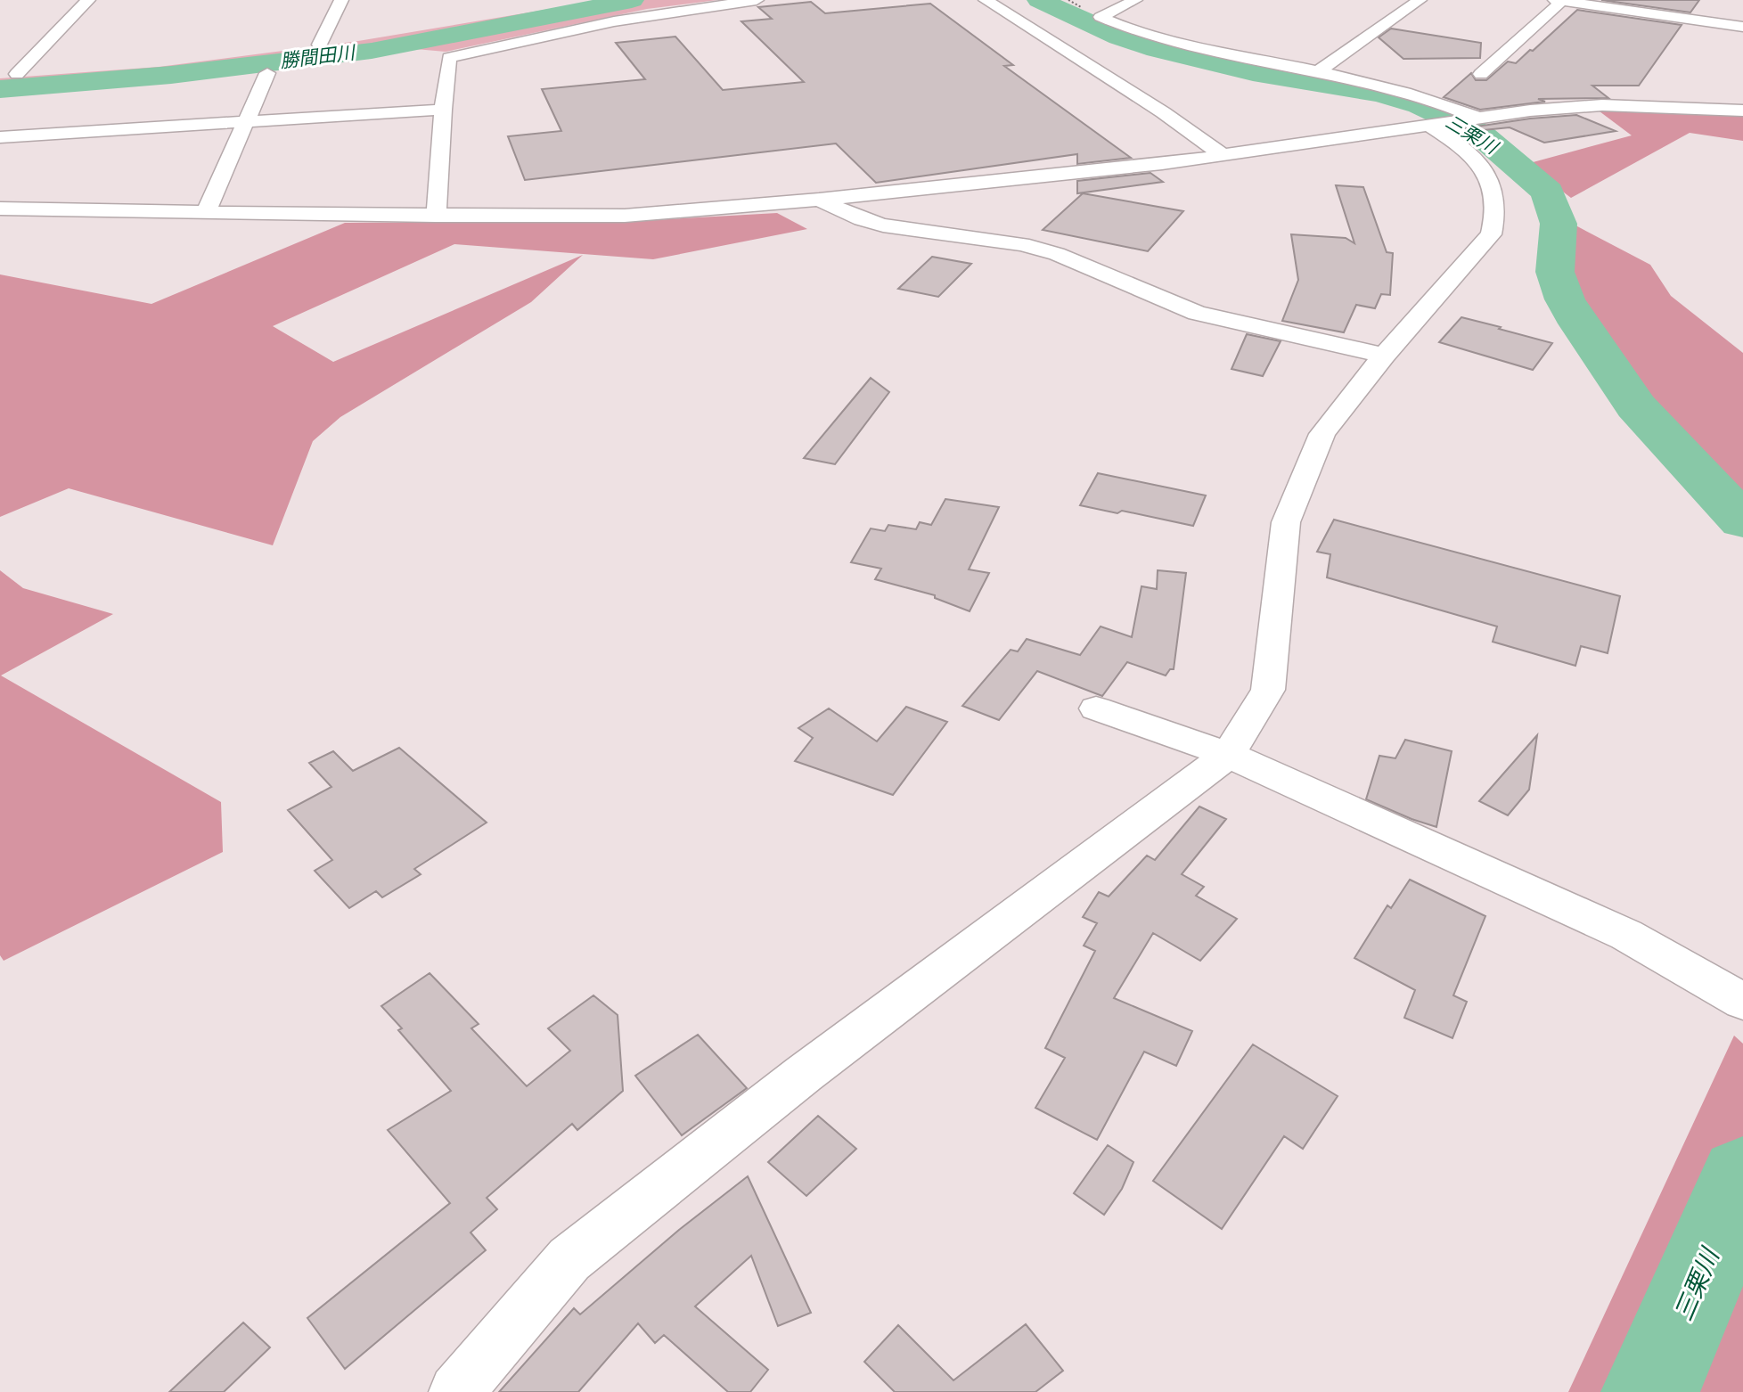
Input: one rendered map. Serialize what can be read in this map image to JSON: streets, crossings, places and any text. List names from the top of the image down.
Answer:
{
  "water": ["勝間田川", "三栗川"]
}
